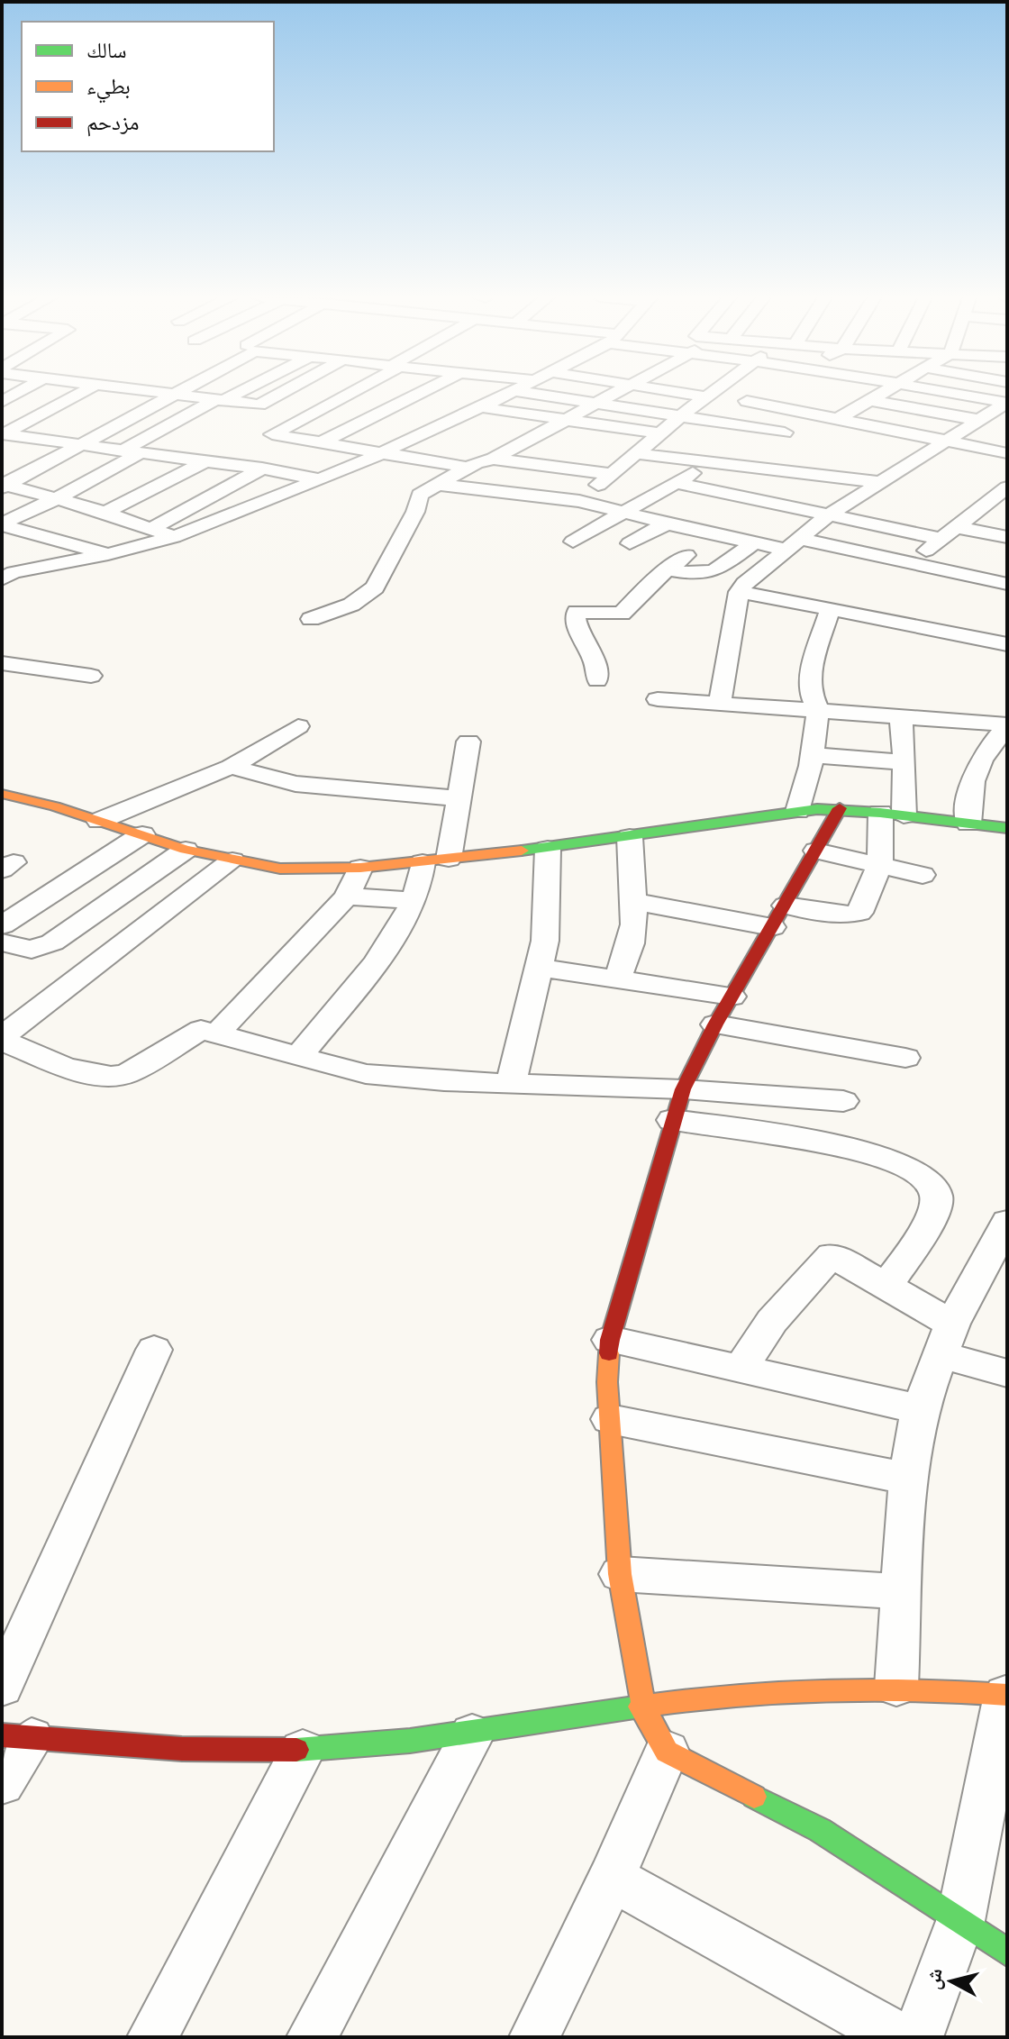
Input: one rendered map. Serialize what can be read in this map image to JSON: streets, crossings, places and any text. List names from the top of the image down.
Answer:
{
  "legend": ["سالك", "بطيء", "مزدحم"],
  "north": "left"
}
